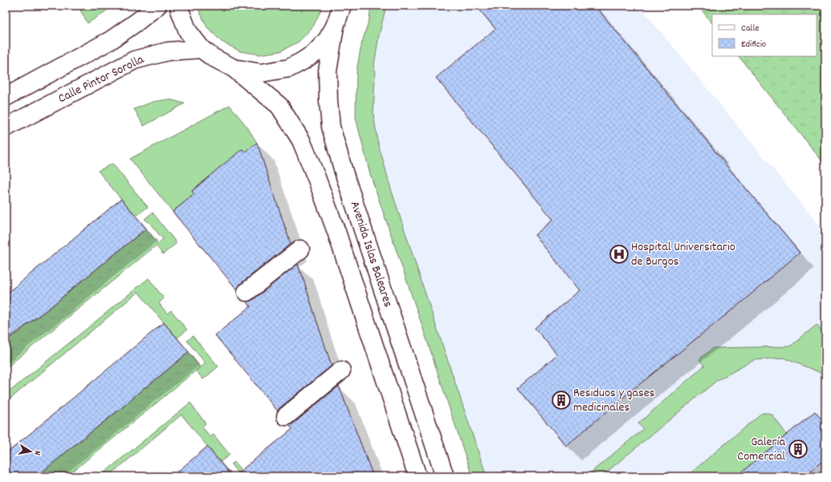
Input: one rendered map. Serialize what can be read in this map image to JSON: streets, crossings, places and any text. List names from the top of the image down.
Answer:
{
  "streets": {
    "main road": ["Calle Pintor Sorolla", "Avenida Islas Baleares"]
  },
  "places": {
    "hospital": ["Hospital Universitario de Burgos"],
    "building": ["Residuos y gases medicinales", "Galería Comercial"]
  },
  "legend": ["Calle", "Edificio"],
  "north": "right"
}
